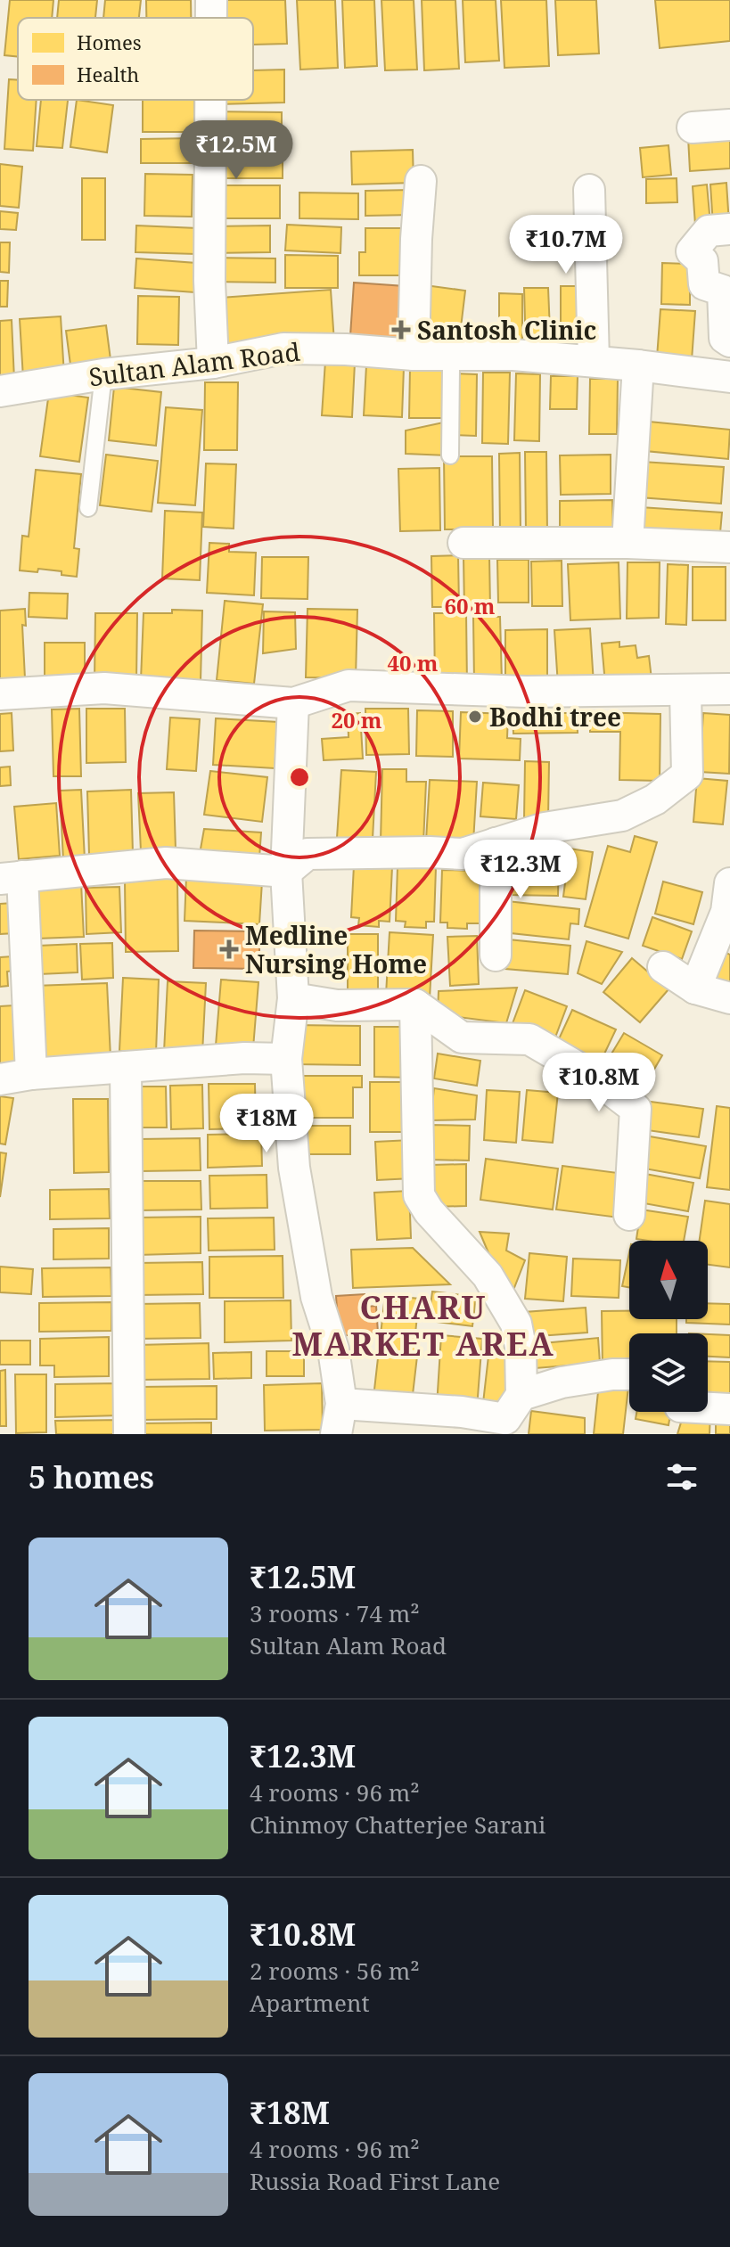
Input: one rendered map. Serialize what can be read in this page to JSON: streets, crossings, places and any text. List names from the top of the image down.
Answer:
{
  "streets": {
    "street": ["Sultan Alam Road"]
  },
  "districts": ["CHARU MARKET AREA"],
  "places": {
    "health": ["Santosh Clinic", "Medline Nursing Home"],
    "other": ["Bodhi tree"]
  },
  "legend": ["Homes", "Health"],
  "north": "top",
  "page": {
    "price": [
      "₹12.5M",
      "₹10.7M",
      "₹12.3M",
      "₹10.8M",
      "₹18M"
    ],
    "heading": "5 homes",
    "list": [
      {
        "name": "₹12.5M",
        "note": "3 rooms · 74 m² · Sultan Alam Road"
      },
      {
        "name": "₹12.3M",
        "note": "4 rooms · 96 m² · Chinmoy Chatterjee Sarani"
      },
      {
        "name": "₹10.8M",
        "note": "2 rooms · 56 m² · Apartment"
      },
      {
        "name": "₹18M",
        "note": "4 rooms · 96 m² · Russia Road First Lane"
      }
    ]
  },
  "rings": ["60 m", "40 m", "20 m"]
}
